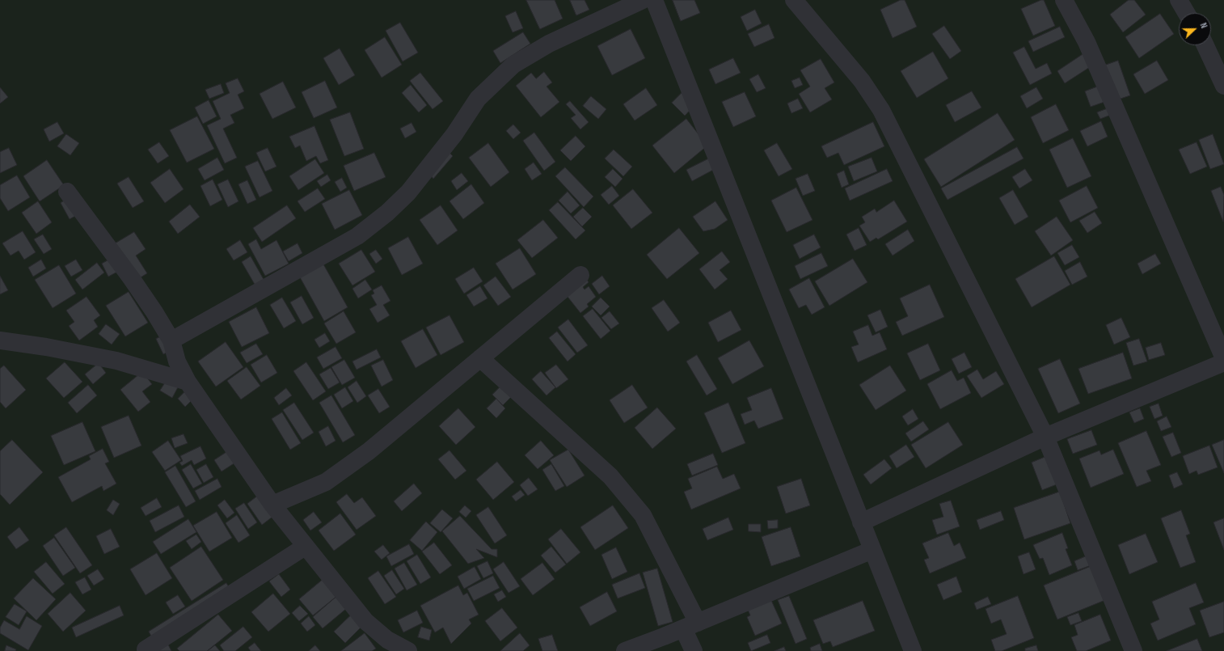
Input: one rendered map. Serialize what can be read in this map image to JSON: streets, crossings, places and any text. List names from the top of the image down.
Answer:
{
  "north": "right"
}
